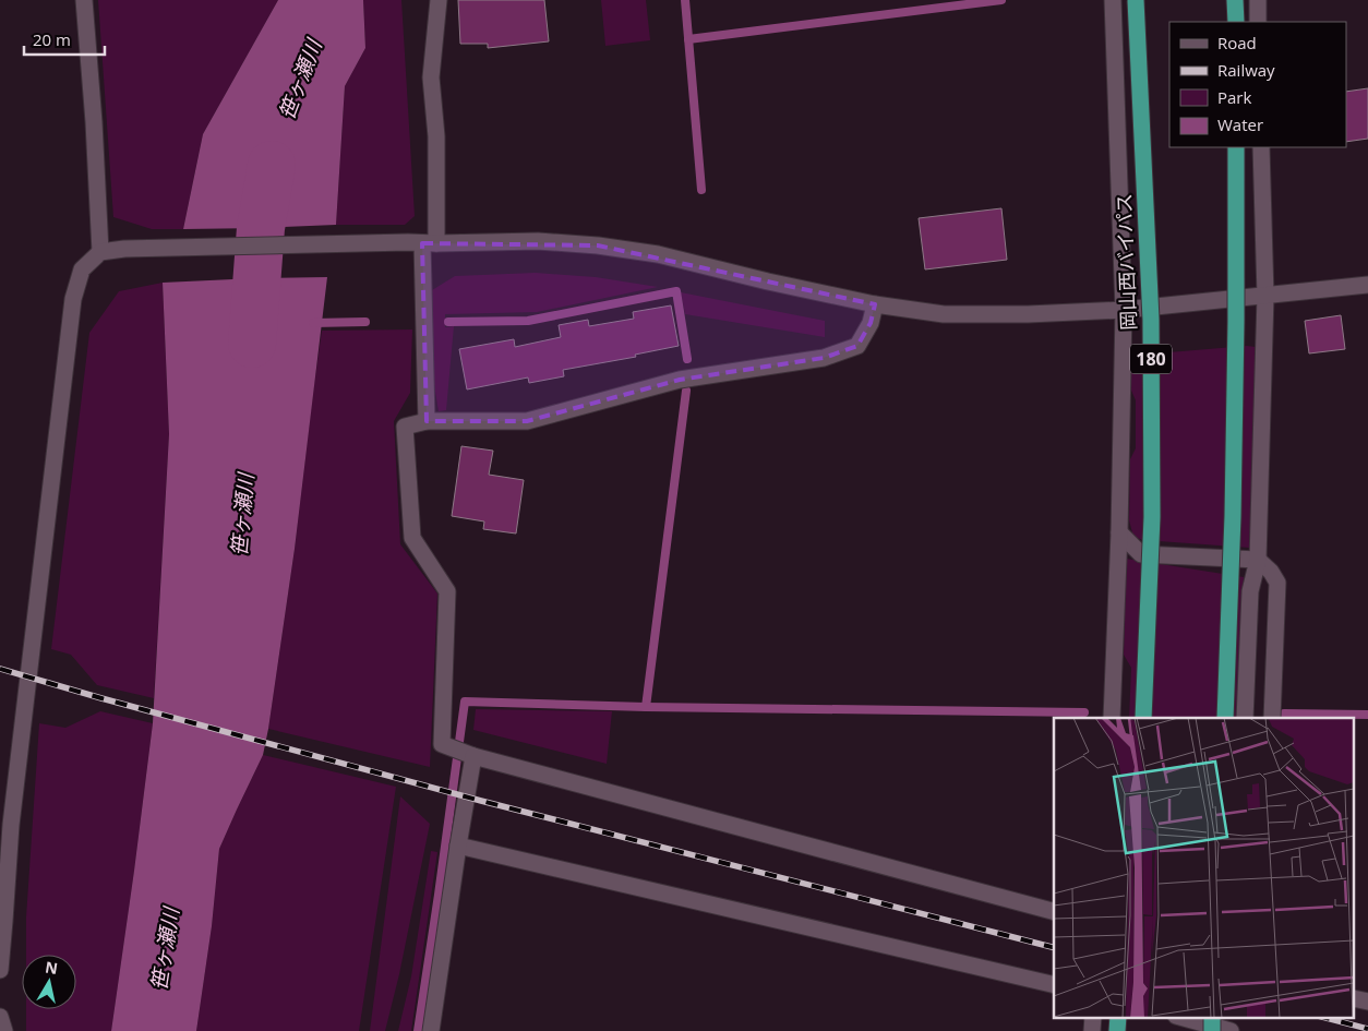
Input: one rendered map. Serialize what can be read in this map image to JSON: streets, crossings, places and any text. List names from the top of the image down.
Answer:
{
  "streets": {
    "highway": ["岡山西バイパス", "180"]
  },
  "water": ["笹ヶ瀬川"],
  "legend": [
    "Road",
    "Railway",
    "Park",
    "Water"
  ],
  "scale_bar": "20 m",
  "north": "top"
}
